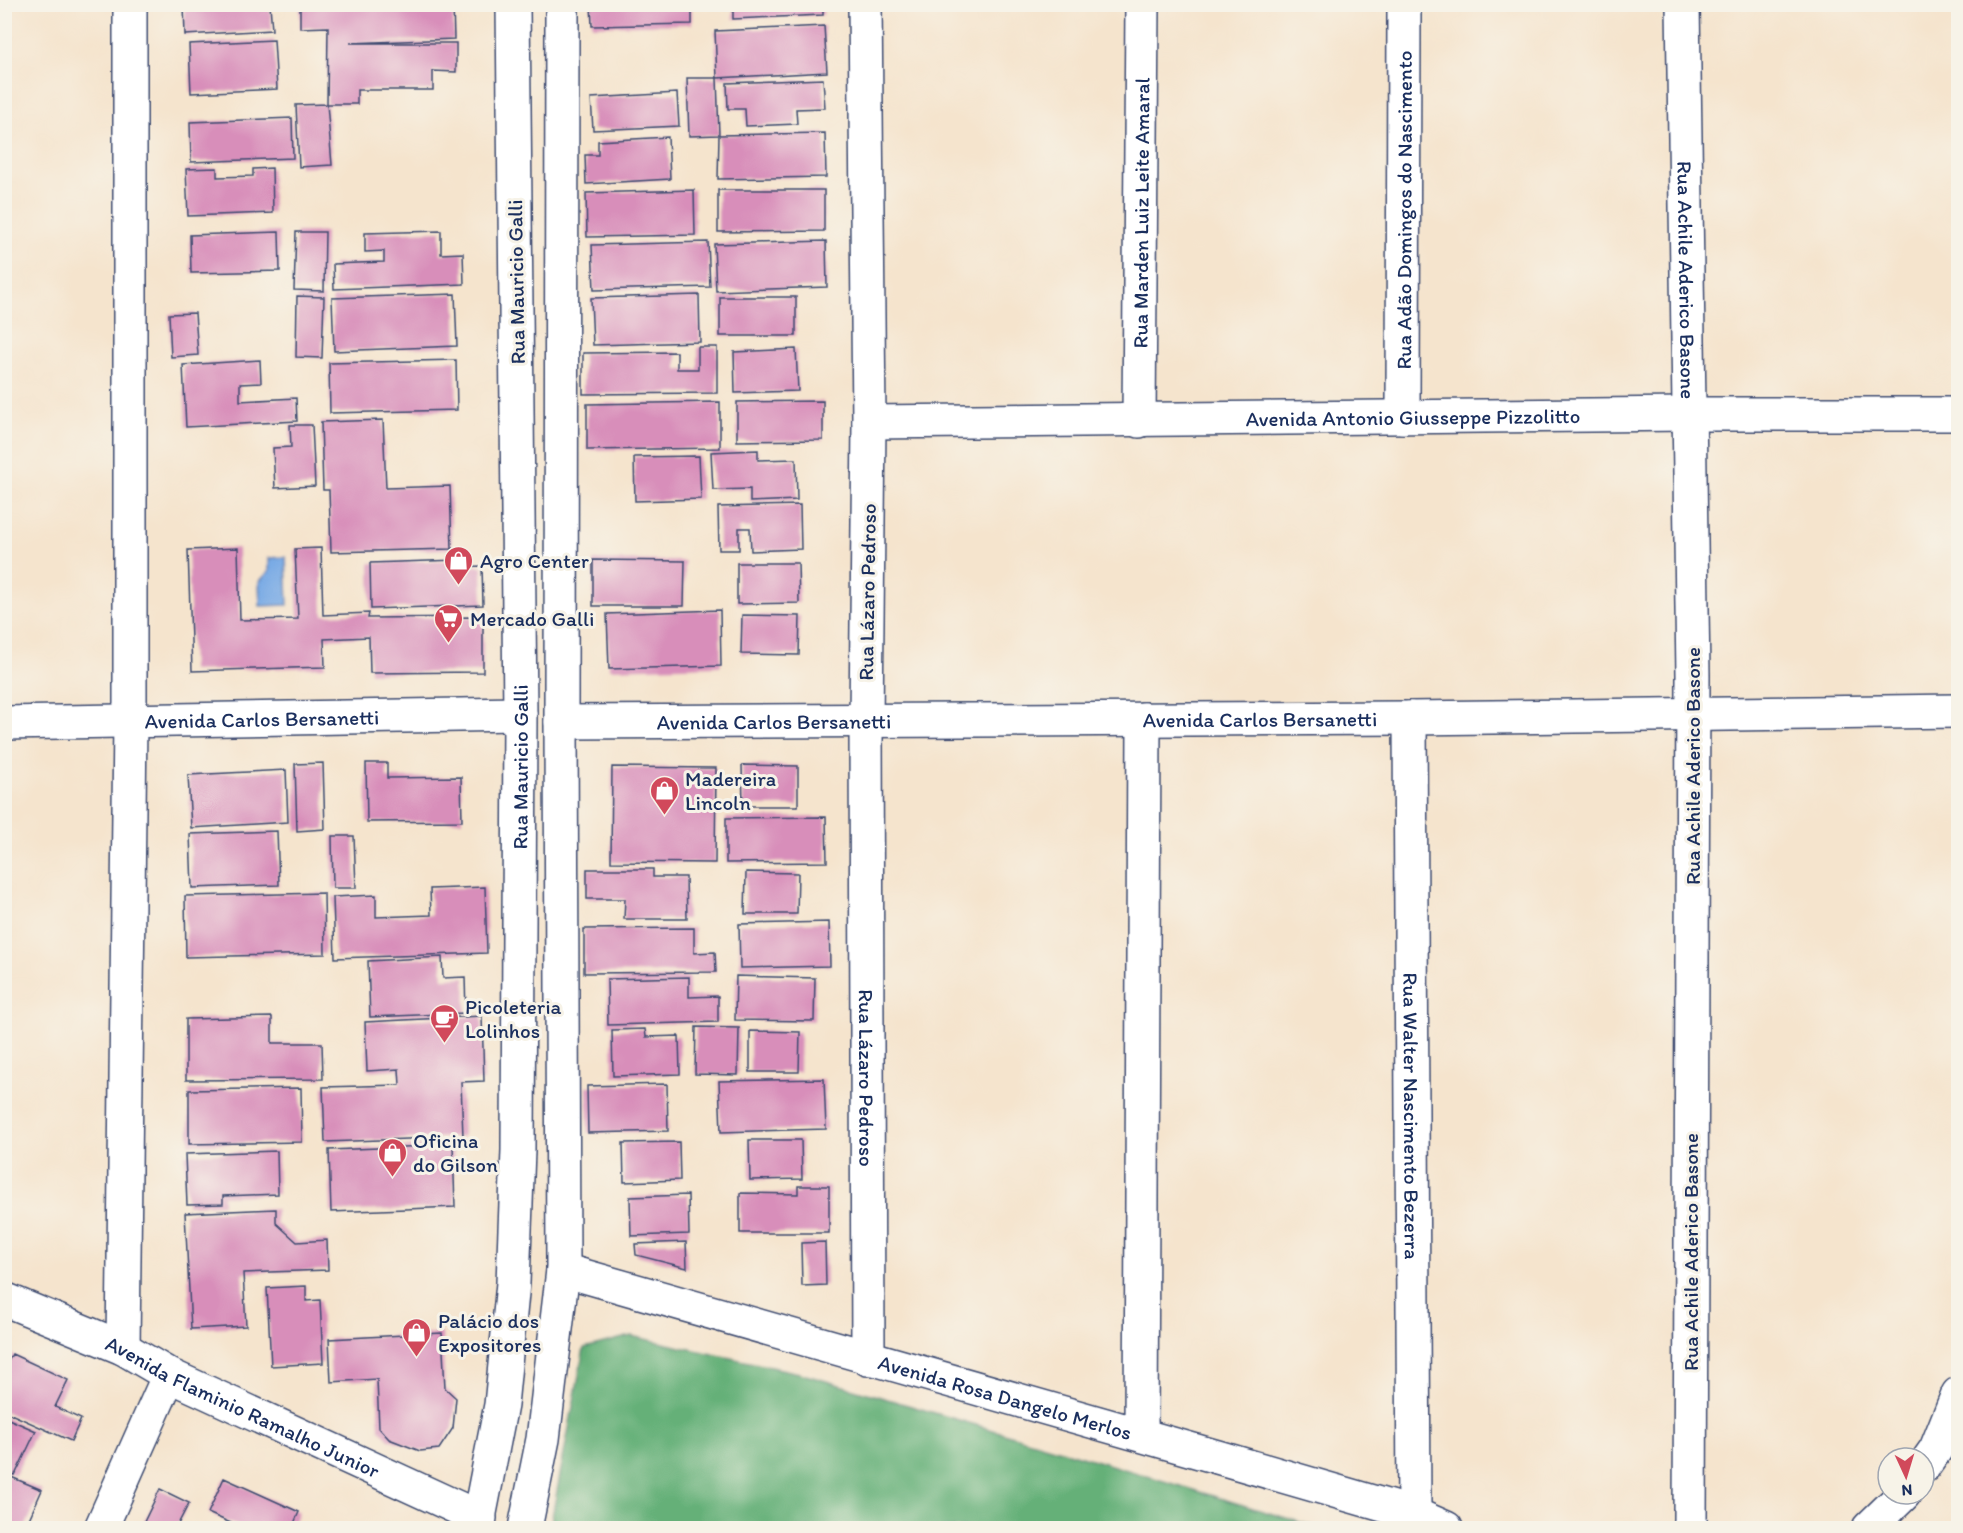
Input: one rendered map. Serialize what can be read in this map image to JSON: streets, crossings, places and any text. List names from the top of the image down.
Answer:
{
  "streets": {
    "street": [
      "Rua Adão Domingos do Nascimento",
      "Rua Marden Luiz Leite Amaral",
      "Rua Achile Aderico Basone",
      "Rua Mauricio Galli",
      "Avenida Antonio Giusseppe Pizzolitto",
      "Rua Lázaro Pedroso",
      "Avenida Carlos Bersanetti",
      "Rua Walter Nascimento Bezerra",
      "Avenida Rosa Dangelo Merlos",
      "Avenida Flaminio Ramalho Junior"
    ]
  },
  "crossings": [
    ["Rua Adão Domingos do Nascimento", "Avenida Antonio Giusseppe Pizzolitto"],
    ["Rua Marden Luiz Leite Amaral", "Avenida Antonio Giusseppe Pizzolitto"],
    ["Rua Achile Aderico Basone", "Avenida Antonio Giusseppe Pizzolitto"],
    ["Rua Achile Aderico Basone", "Avenida Carlos Bersanetti"],
    ["Rua Mauricio Galli", "Avenida Carlos Bersanetti"],
    ["Rua Mauricio Galli", "Avenida Rosa Dangelo Merlos"],
    ["Rua Mauricio Galli", "Avenida Flaminio Ramalho Junior"],
    ["Avenida Antonio Giusseppe Pizzolitto", "Rua Lázaro Pedroso"],
    ["Rua Lázaro Pedroso", "Avenida Carlos Bersanetti"],
    ["Rua Lázaro Pedroso", "Avenida Rosa Dangelo Merlos"],
    ["Avenida Carlos Bersanetti", "Rua Walter Nascimento Bezerra"],
    ["Rua Walter Nascimento Bezerra", "Avenida Rosa Dangelo Merlos"]
  ],
  "places": {
    "shop": [
      "Agro Center",
      "Madereira Lincoln",
      "Oficina do Gilson",
      "Palácio dos Expositores"
    ],
    "supermarket": ["Mercado Galli"],
    "cafe": ["Picoleteria Lolinhos"]
  },
  "north": "bottom"
}
